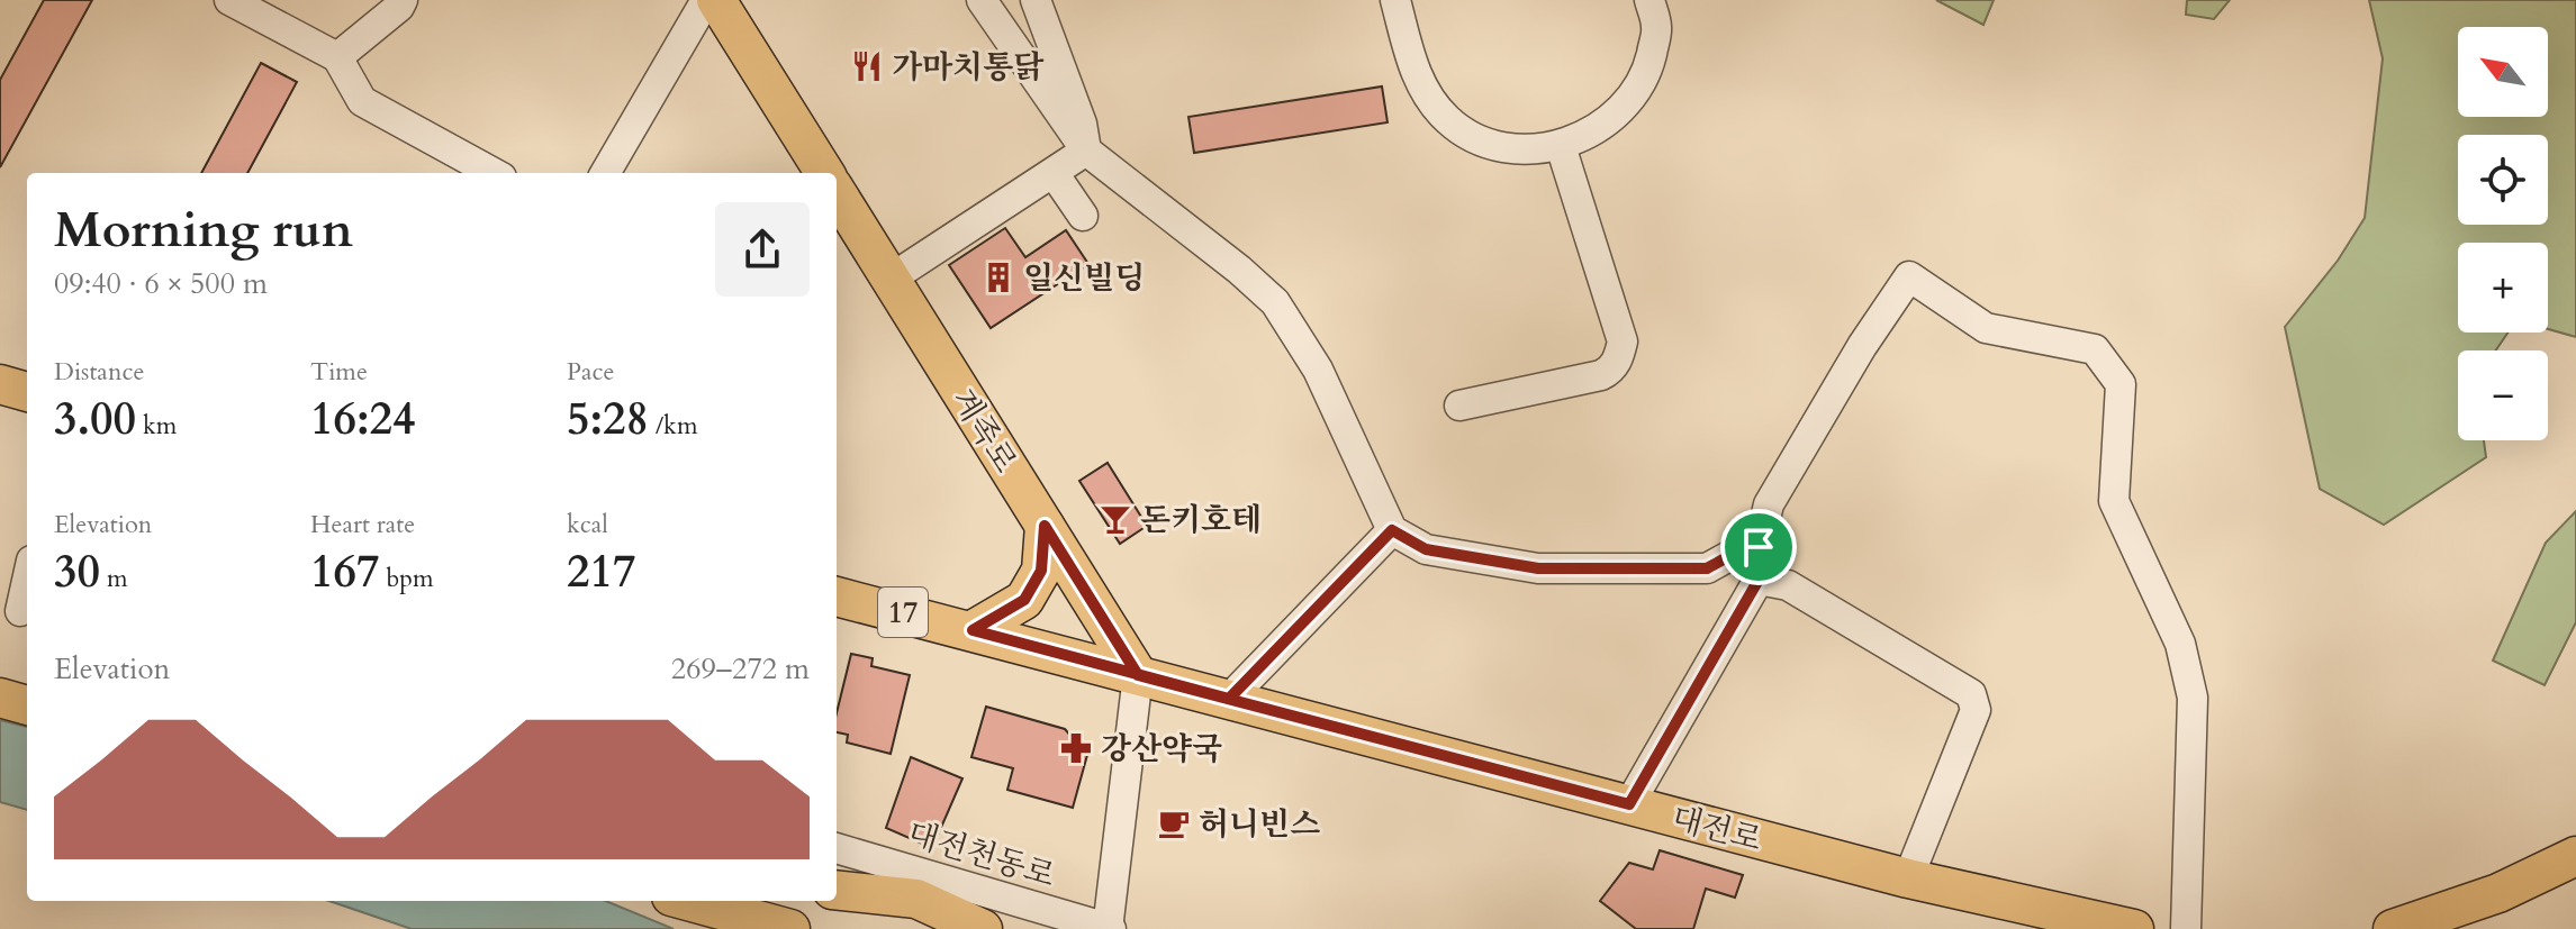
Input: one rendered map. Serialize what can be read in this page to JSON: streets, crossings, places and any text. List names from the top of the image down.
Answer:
{
  "streets": {
    "main road": ["계족로", "17", "대전로"],
    "street": ["대전천동로"]
  },
  "crossings": [
    ["계족로", "대전로"]
  ],
  "places": {
    "restaurant": ["가마치통닭"],
    "building": ["일신빌딩"],
    "bar": ["돈키호테"],
    "pharmacy": ["강산약국"],
    "cafe": ["허니빈스"]
  },
  "north": "top left",
  "page": {
    "map_buttons": ["+", "−"],
    "heading": ["Morning run", "09:40 · 6 × 500 m"],
    "stats": [
      ["Distance", "3.00 km"],
      ["Time", "16:24"],
      ["Pace", "5:28 /km"],
      ["Elevation", "30 m"],
      ["Heart rate", "167 bpm"],
      ["kcal", "217"]
    ],
    "chart": ["Elevation", "269–272 m"]
  }
}
